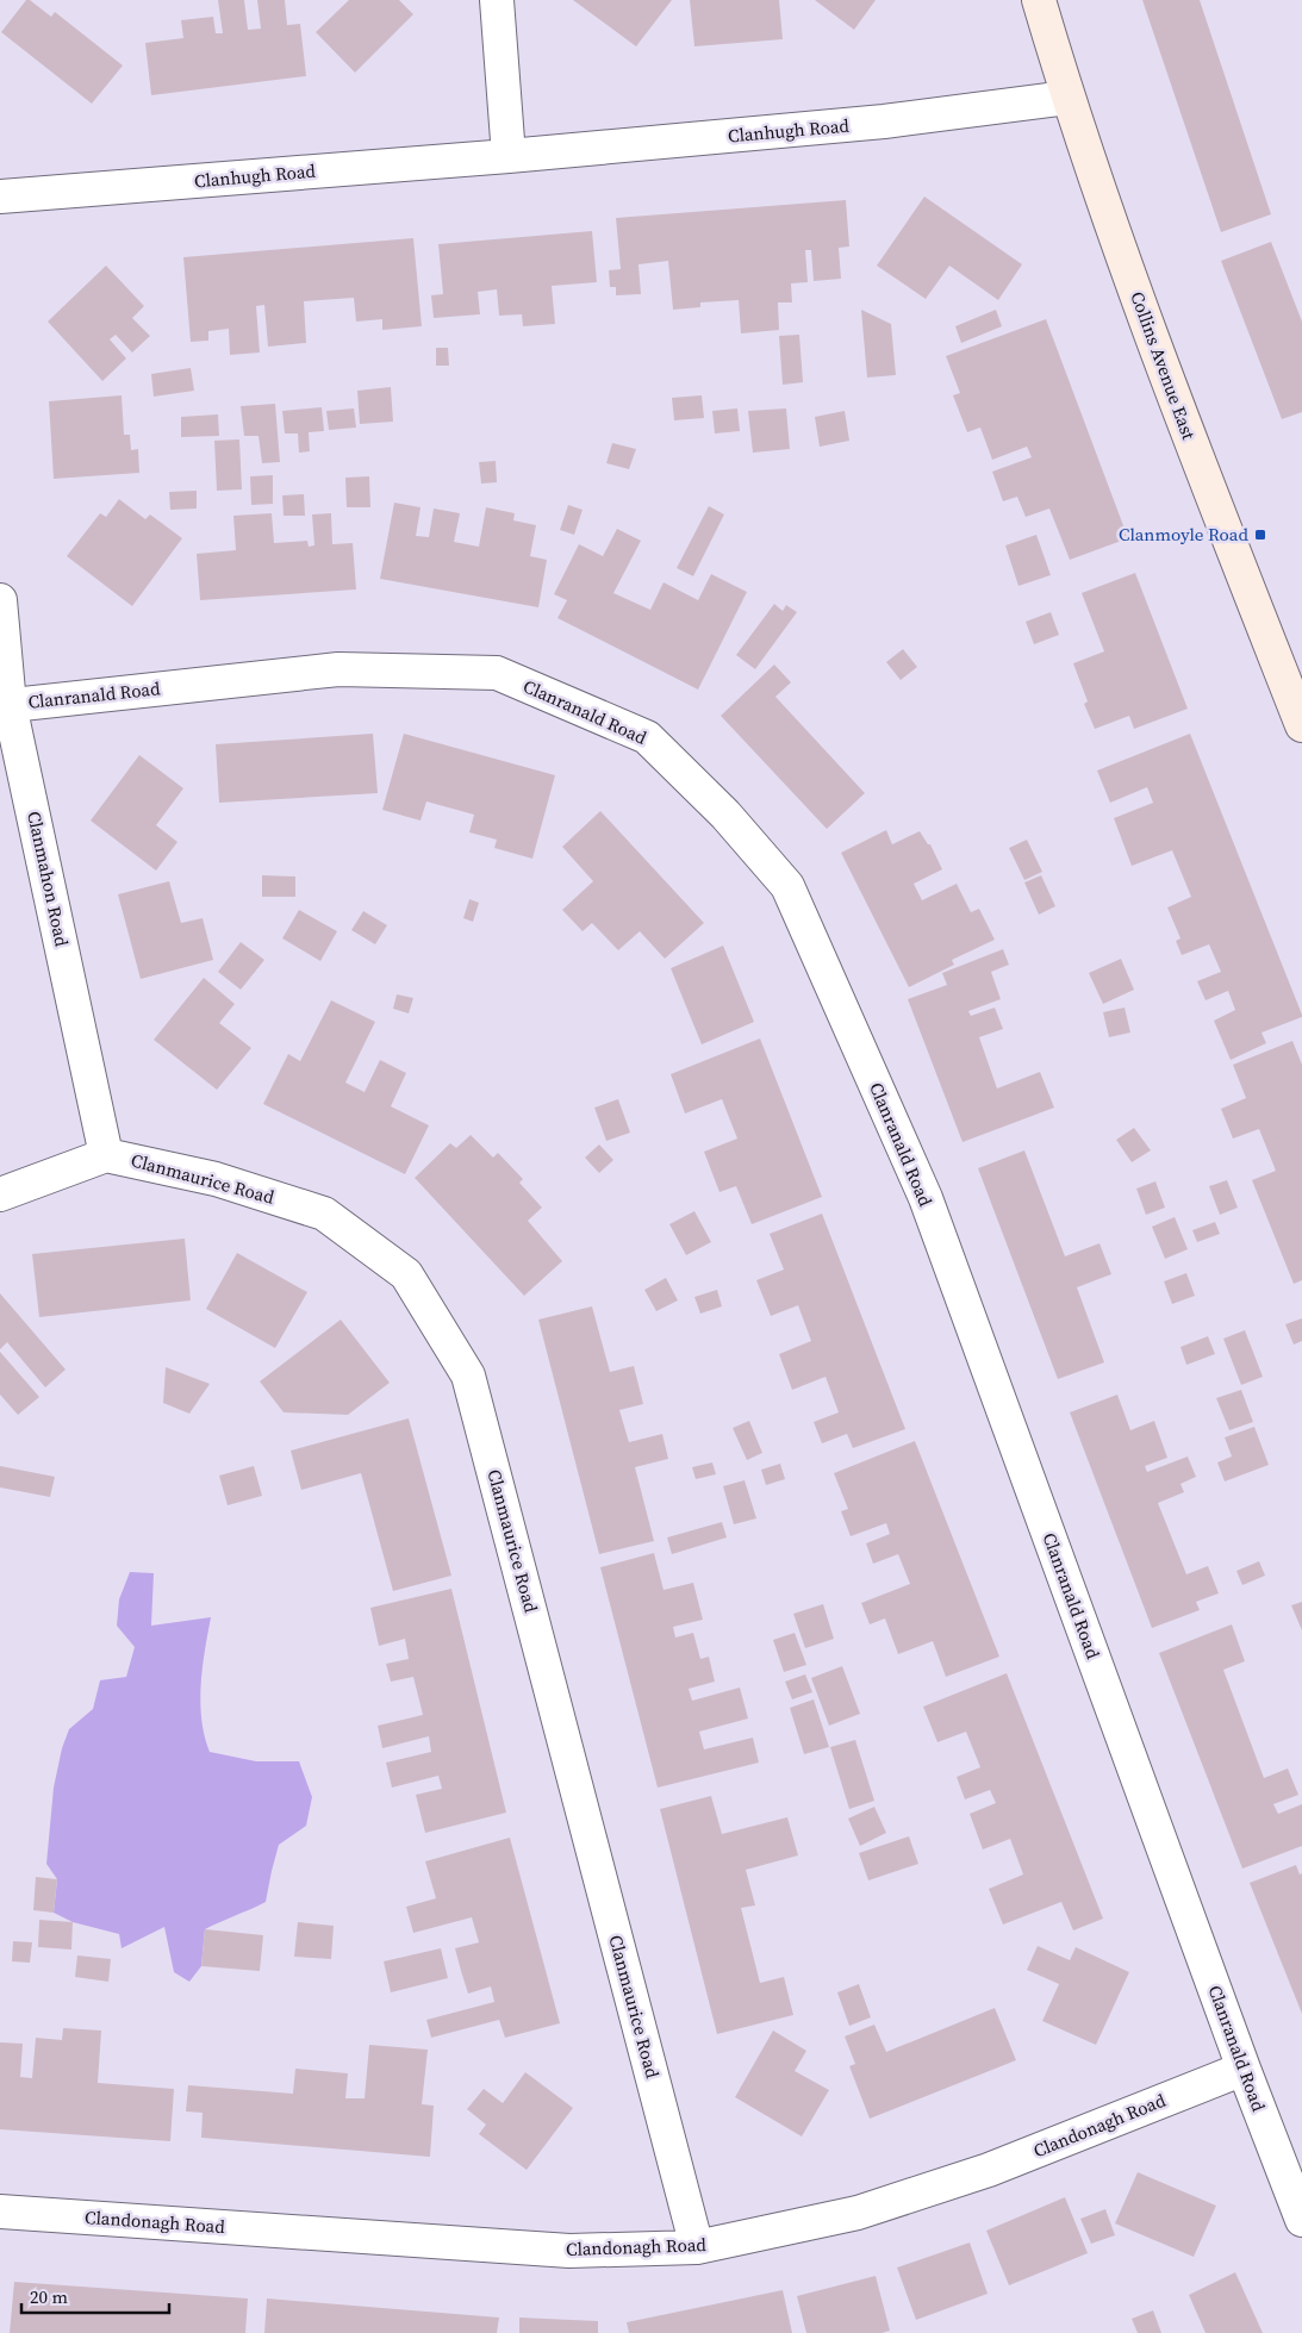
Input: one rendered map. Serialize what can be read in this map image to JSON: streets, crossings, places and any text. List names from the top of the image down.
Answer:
{
  "streets": {
    "main road": ["Collins Avenue East"],
    "street": [
      "Clanhugh Road",
      "Clanranald Road",
      "Clanmahon Road",
      "Clanmaurice Road",
      "Clandonagh Road"
    ]
  },
  "crossings": [
    ["Clanhugh Road", "Collins Avenue East"],
    ["Clanranald Road", "Clanmahon Road"],
    ["Clanranald Road", "Clandonagh Road"],
    ["Clanmahon Road", "Clanmaurice Road"],
    ["Clanmaurice Road", "Clandonagh Road"]
  ],
  "places": {
    "transit": ["Clanmoyle Road"]
  },
  "scale_bar": "20 m"
}
